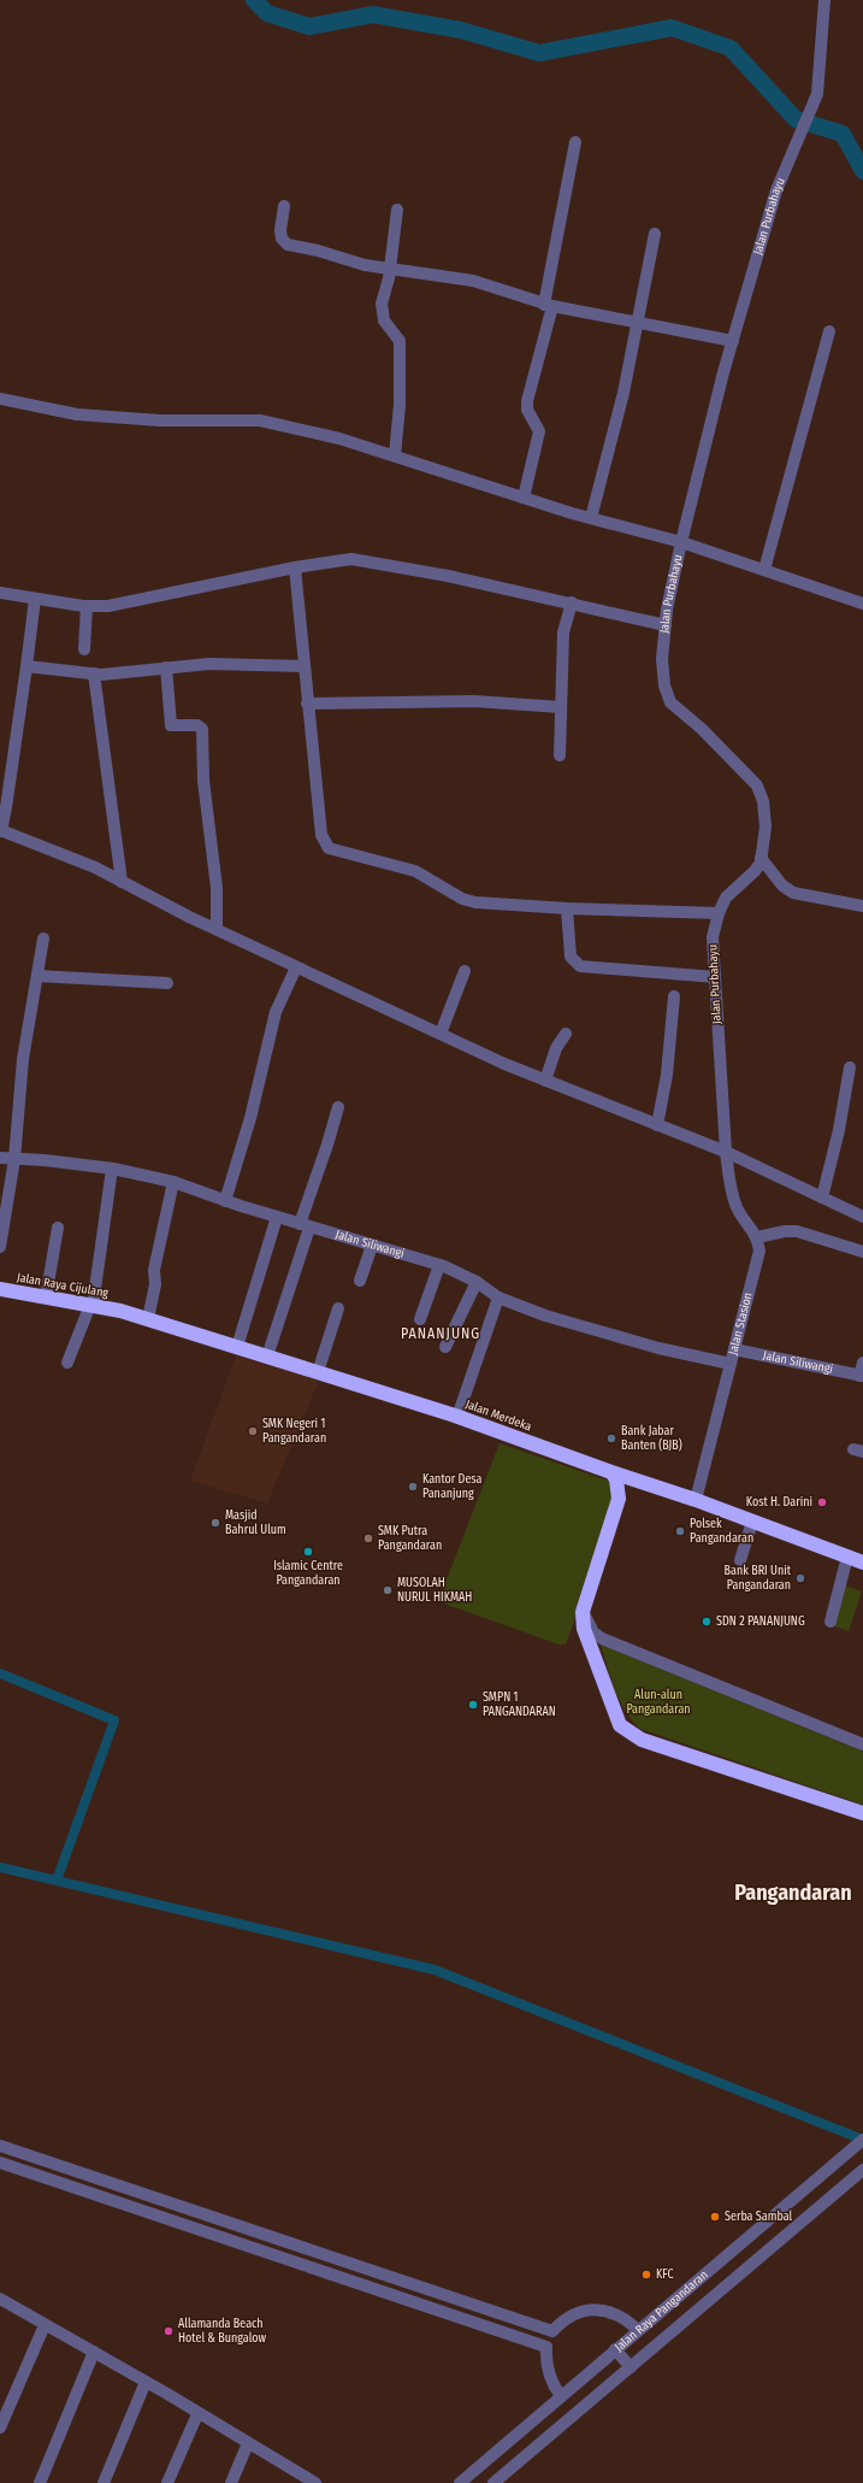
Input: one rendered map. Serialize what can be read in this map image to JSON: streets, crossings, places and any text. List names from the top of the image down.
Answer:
{
  "streets": {
    "highway": ["Jalan Raya Cijulang", "Jalan Merdeka"],
    "street": [
      "Jalan Purbahayu",
      "Jalan Siliwangi",
      "Jalan Stasion",
      "Jalan Raya Pangandaran"
    ]
  },
  "crossings": [
    ["Jalan Siliwangi", "Jalan Stasion"],
    ["Jalan Raya Cijulang", "Jalan Merdeka"],
    ["Jalan Stasion", "Jalan Merdeka"]
  ],
  "districts": ["PANANJUNG", "Pangandaran"],
  "parks": ["Alun-alun Pangandaran"],
  "places": [
    "SMK Negeri 1 Pangandaran",
    "Bank Jabar Banten (BJB)",
    "Kantor Desa Pananjung",
    "Kost H. Darini",
    "Masjid Bahrul Ulum",
    "Polsek Pangandaran",
    "SMK Putra Pangandaran",
    "Islamic Centre Pangandaran",
    "Bank BRI Unit Pangandaran",
    "MUSOLAH NURUL HIKMAH",
    "SDN 2 PANANJUNG",
    "SMPN 1 PANGANDARAN",
    "Serba Sambal",
    "KFC",
    "Allamanda Beach Hotel & Bungalow"
  ]
}
